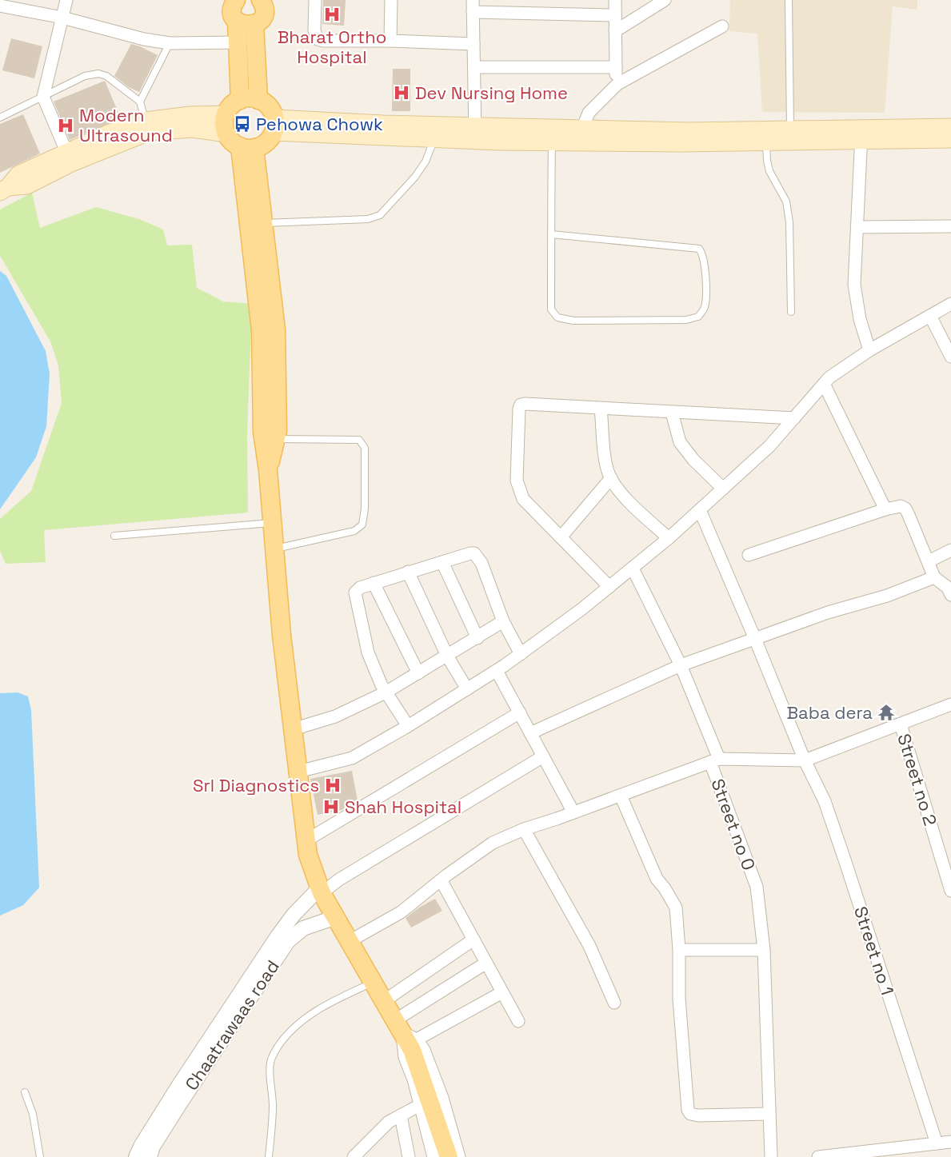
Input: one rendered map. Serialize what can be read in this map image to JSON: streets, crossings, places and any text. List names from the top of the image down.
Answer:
{
  "streets": {
    "street": [
      "Street no 2",
      "Street no 0",
      "Street no 1",
      "Chaatrawaas road"
    ]
  },
  "places": {
    "hospital": [
      "Bharat Ortho Hospital",
      "Dev Nursing Home",
      "Modern Ultrasound",
      "Srl Diagnostics",
      "Shah Hospital"
    ],
    "bus stop": ["Pehowa Chowk"],
    "temple": ["Baba dera"]
  }
}
